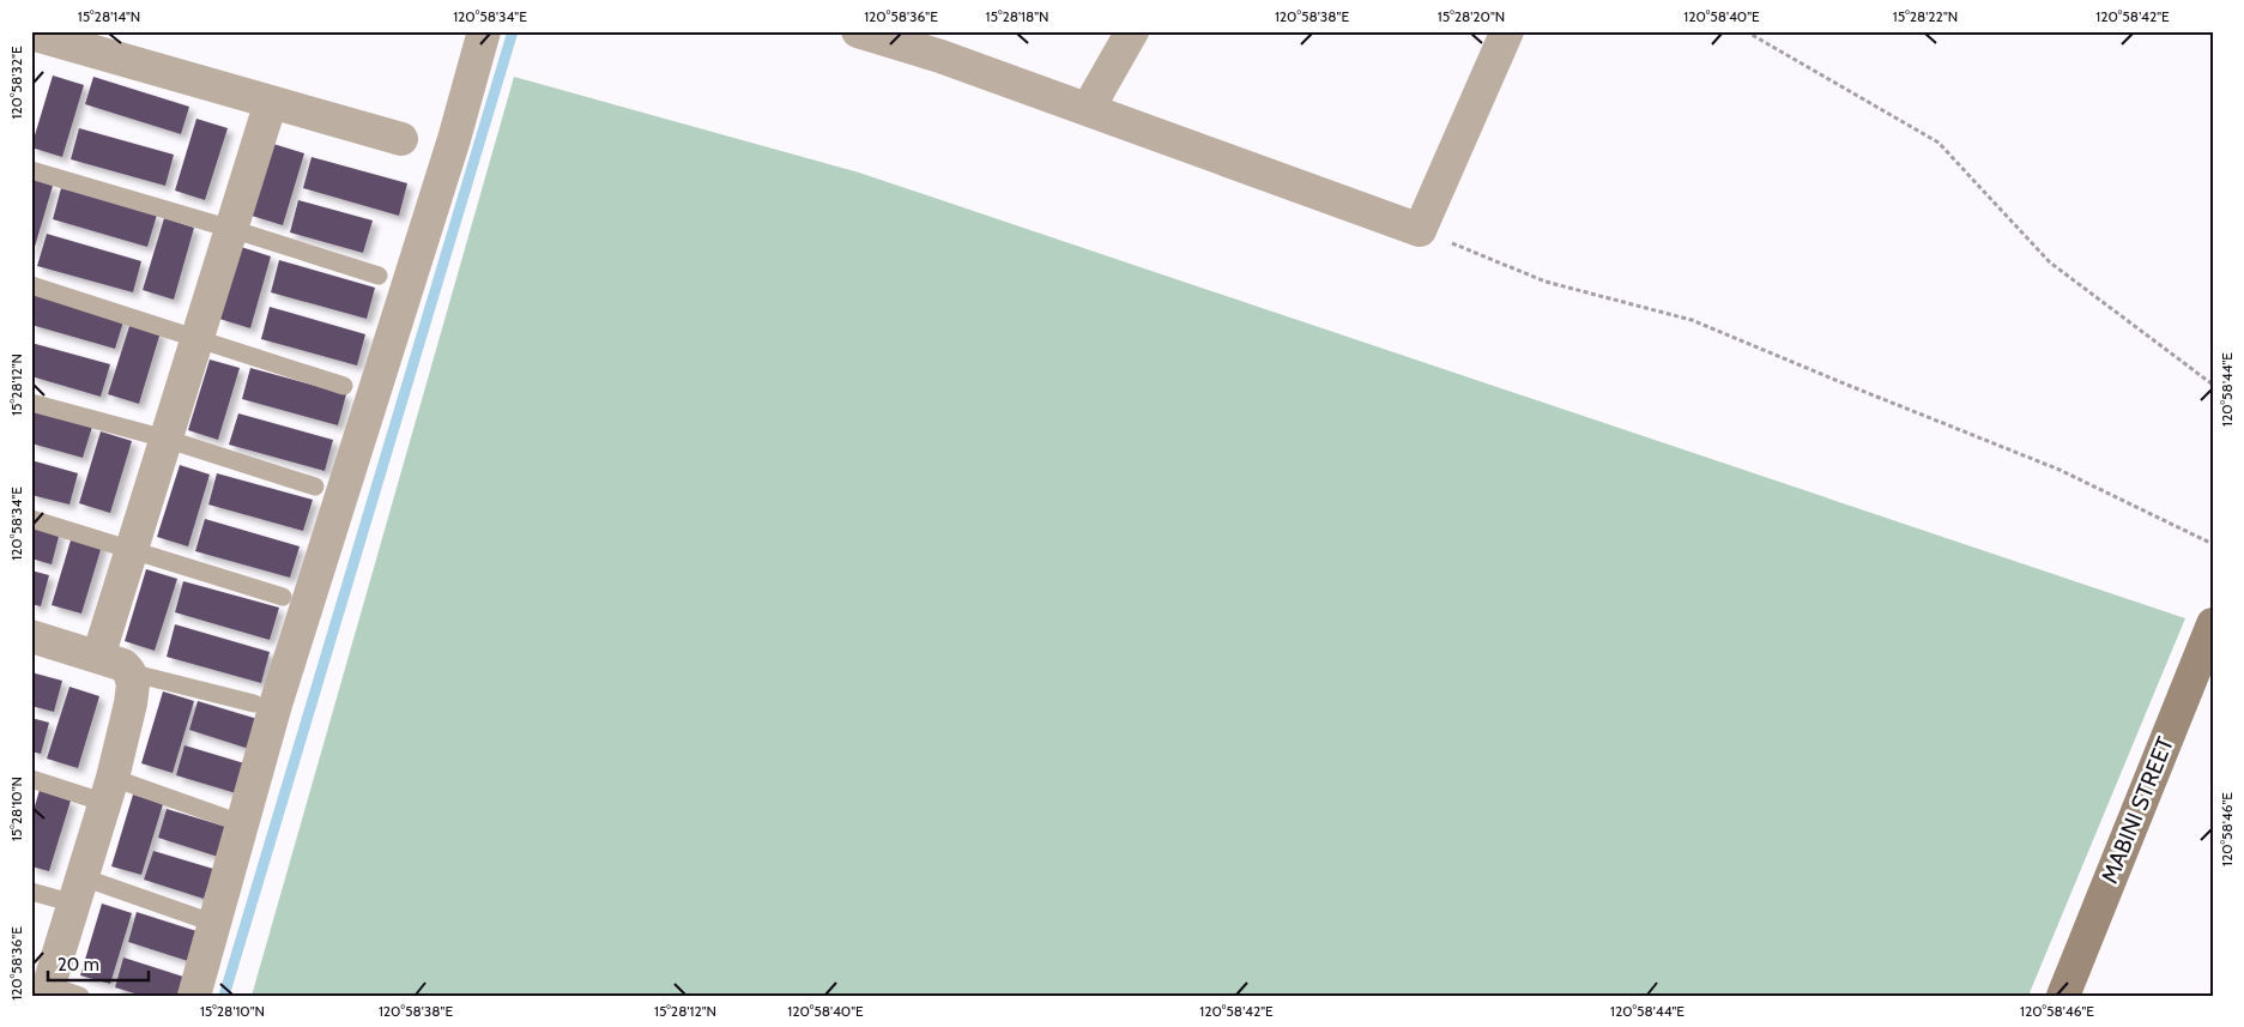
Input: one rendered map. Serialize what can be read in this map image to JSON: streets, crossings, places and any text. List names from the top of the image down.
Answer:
{
  "streets": {
    "main road": ["MABINI STREET"]
  },
  "scale_bar": "20 m",
  "coordinates": [
    "15°28'14\"N",
    "120°58'34\"E",
    "120°58'36\"E",
    "15°28'18\"N",
    "120°58'38\"E",
    "15°28'20\"N",
    "120°58'40\"E",
    "15°28'22\"N",
    "120°58'42\"E",
    "120°58'32\"E",
    "15°28'12\"N",
    "120°58'44\"E",
    "15°28'10\"N",
    "120°58'46\"E"
  ]
}
